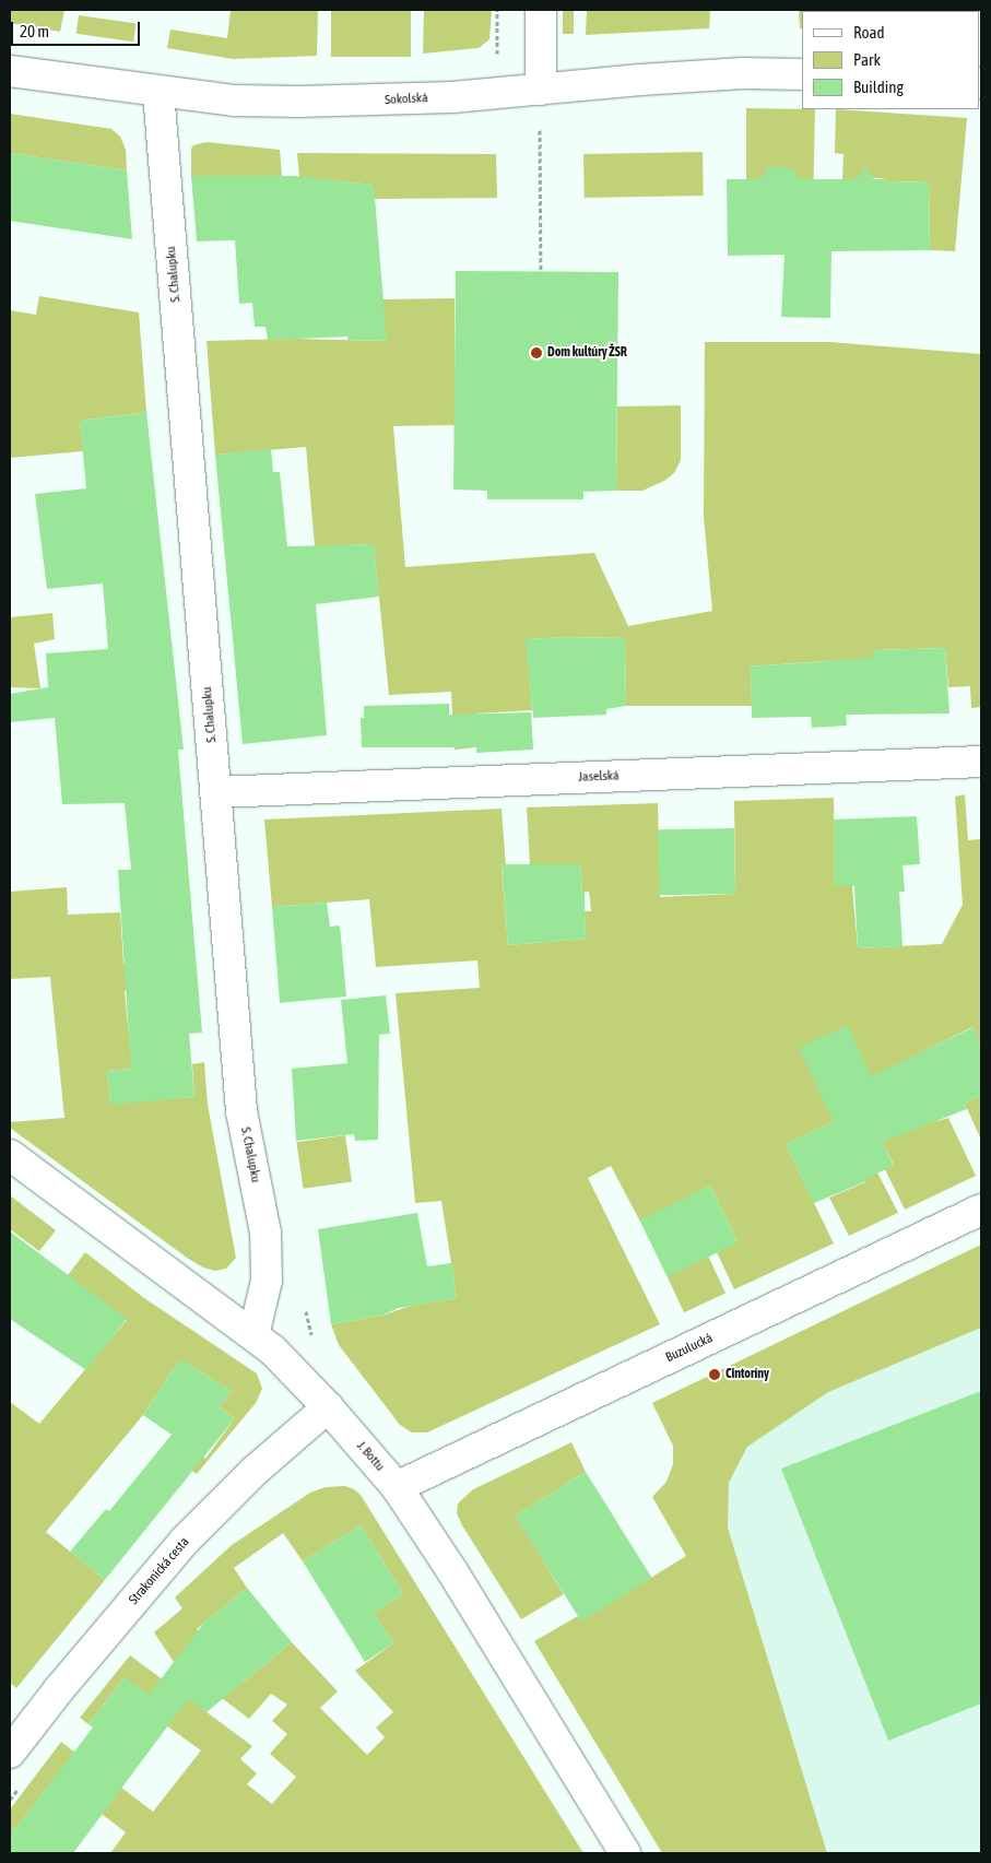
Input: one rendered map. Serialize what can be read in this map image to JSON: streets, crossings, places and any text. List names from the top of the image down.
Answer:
{
  "streets": {
    "street": [
      "Sokolská",
      "S. Chalupku",
      "Jaselská",
      "Buzulucká",
      "J. Bottu",
      "Strakonická cesta"
    ]
  },
  "crossings": [
    ["Sokolská", "S. Chalupku"],
    ["S. Chalupku", "Jaselská"],
    ["S. Chalupku", "J. Bottu"],
    ["Buzulucká", "J. Bottu"],
    ["J. Bottu", "Strakonická cesta"]
  ],
  "places": ["Dom kultúry ŽSR", "Cintoríny"],
  "legend": ["Road", "Park", "Building"],
  "scale_bar": "20 m"
}
